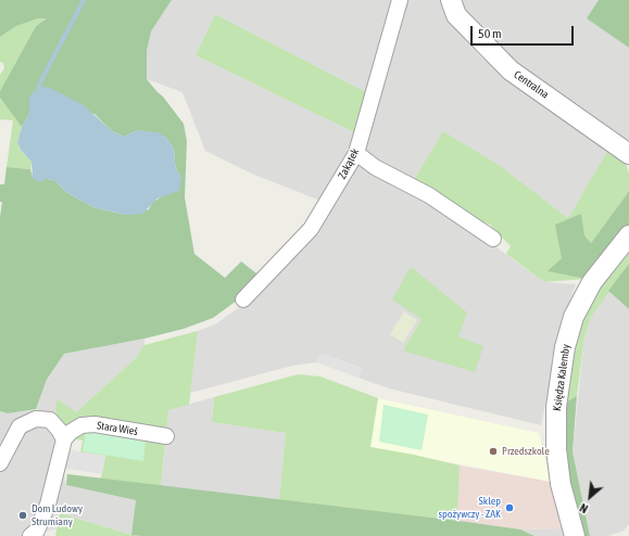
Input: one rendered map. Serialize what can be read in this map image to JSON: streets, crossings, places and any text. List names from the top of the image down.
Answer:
{
  "streets": {
    "street": [
      "Centralna",
      "Zakątek",
      "Księdza Kalemby",
      "Stara Wieś"
    ]
  },
  "places": ["Przedszkole", "Sklep spożywczy - ZAK", "Dom Ludowy Strumiany"],
  "scale_bar": "50 m",
  "north": "bottom left"
}
